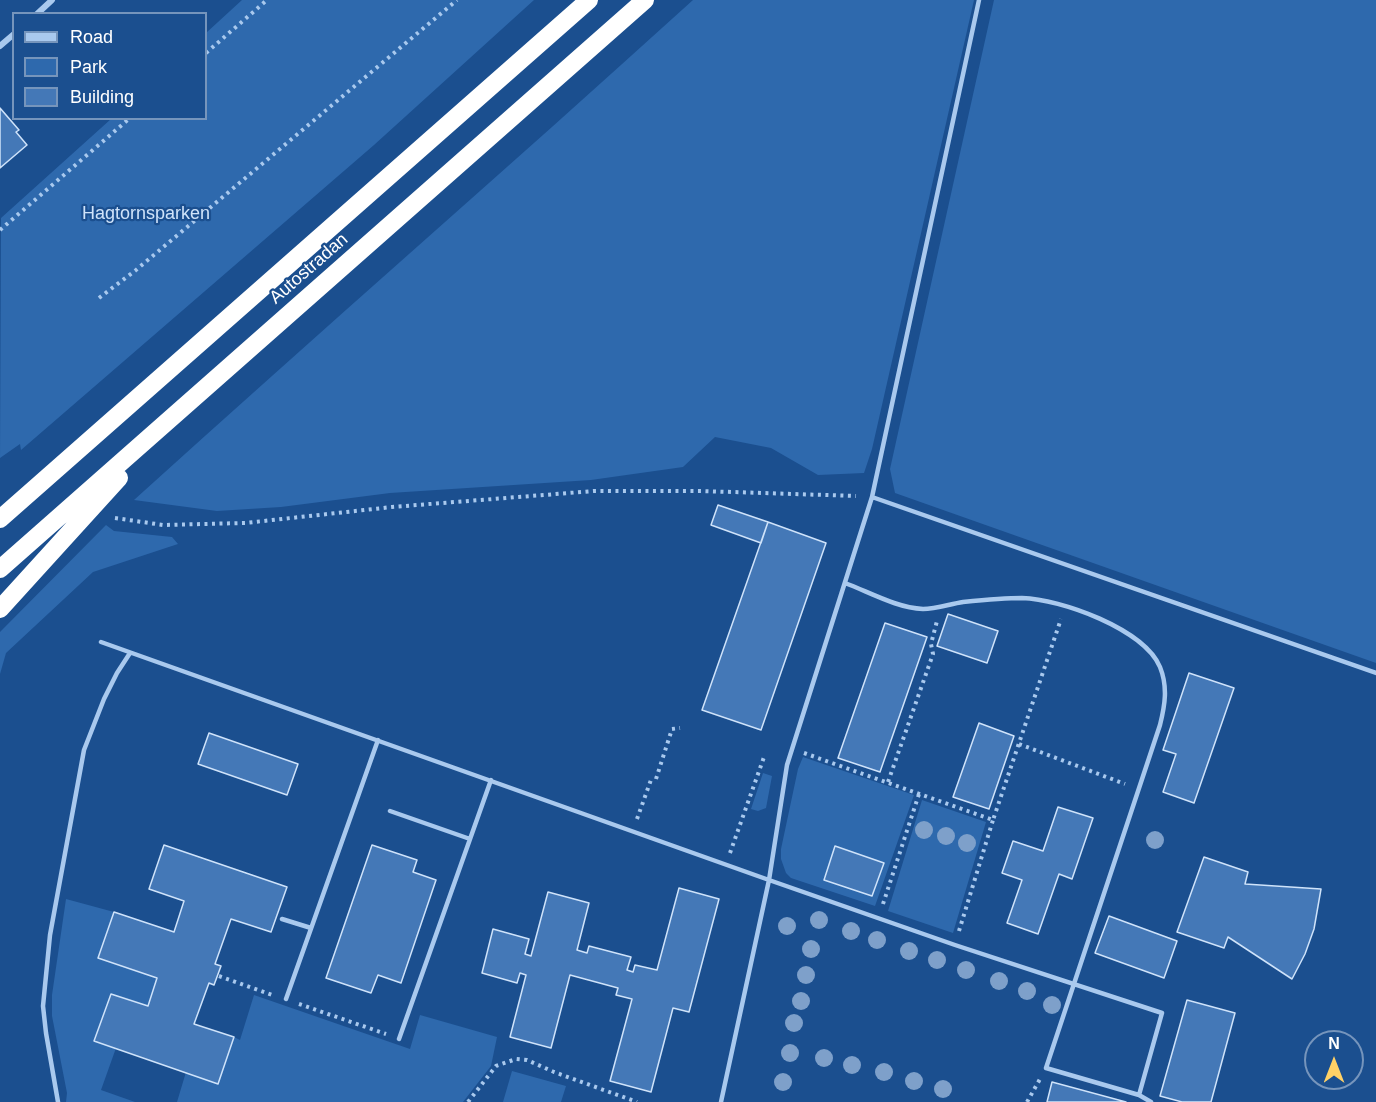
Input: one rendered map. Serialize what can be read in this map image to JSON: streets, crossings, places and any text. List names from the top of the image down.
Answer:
{
  "streets": {
    "highway": ["Autostradan"]
  },
  "parks": ["Hagtornsparken"],
  "legend": ["Road", "Park", "Building"],
  "north": "top"
}
